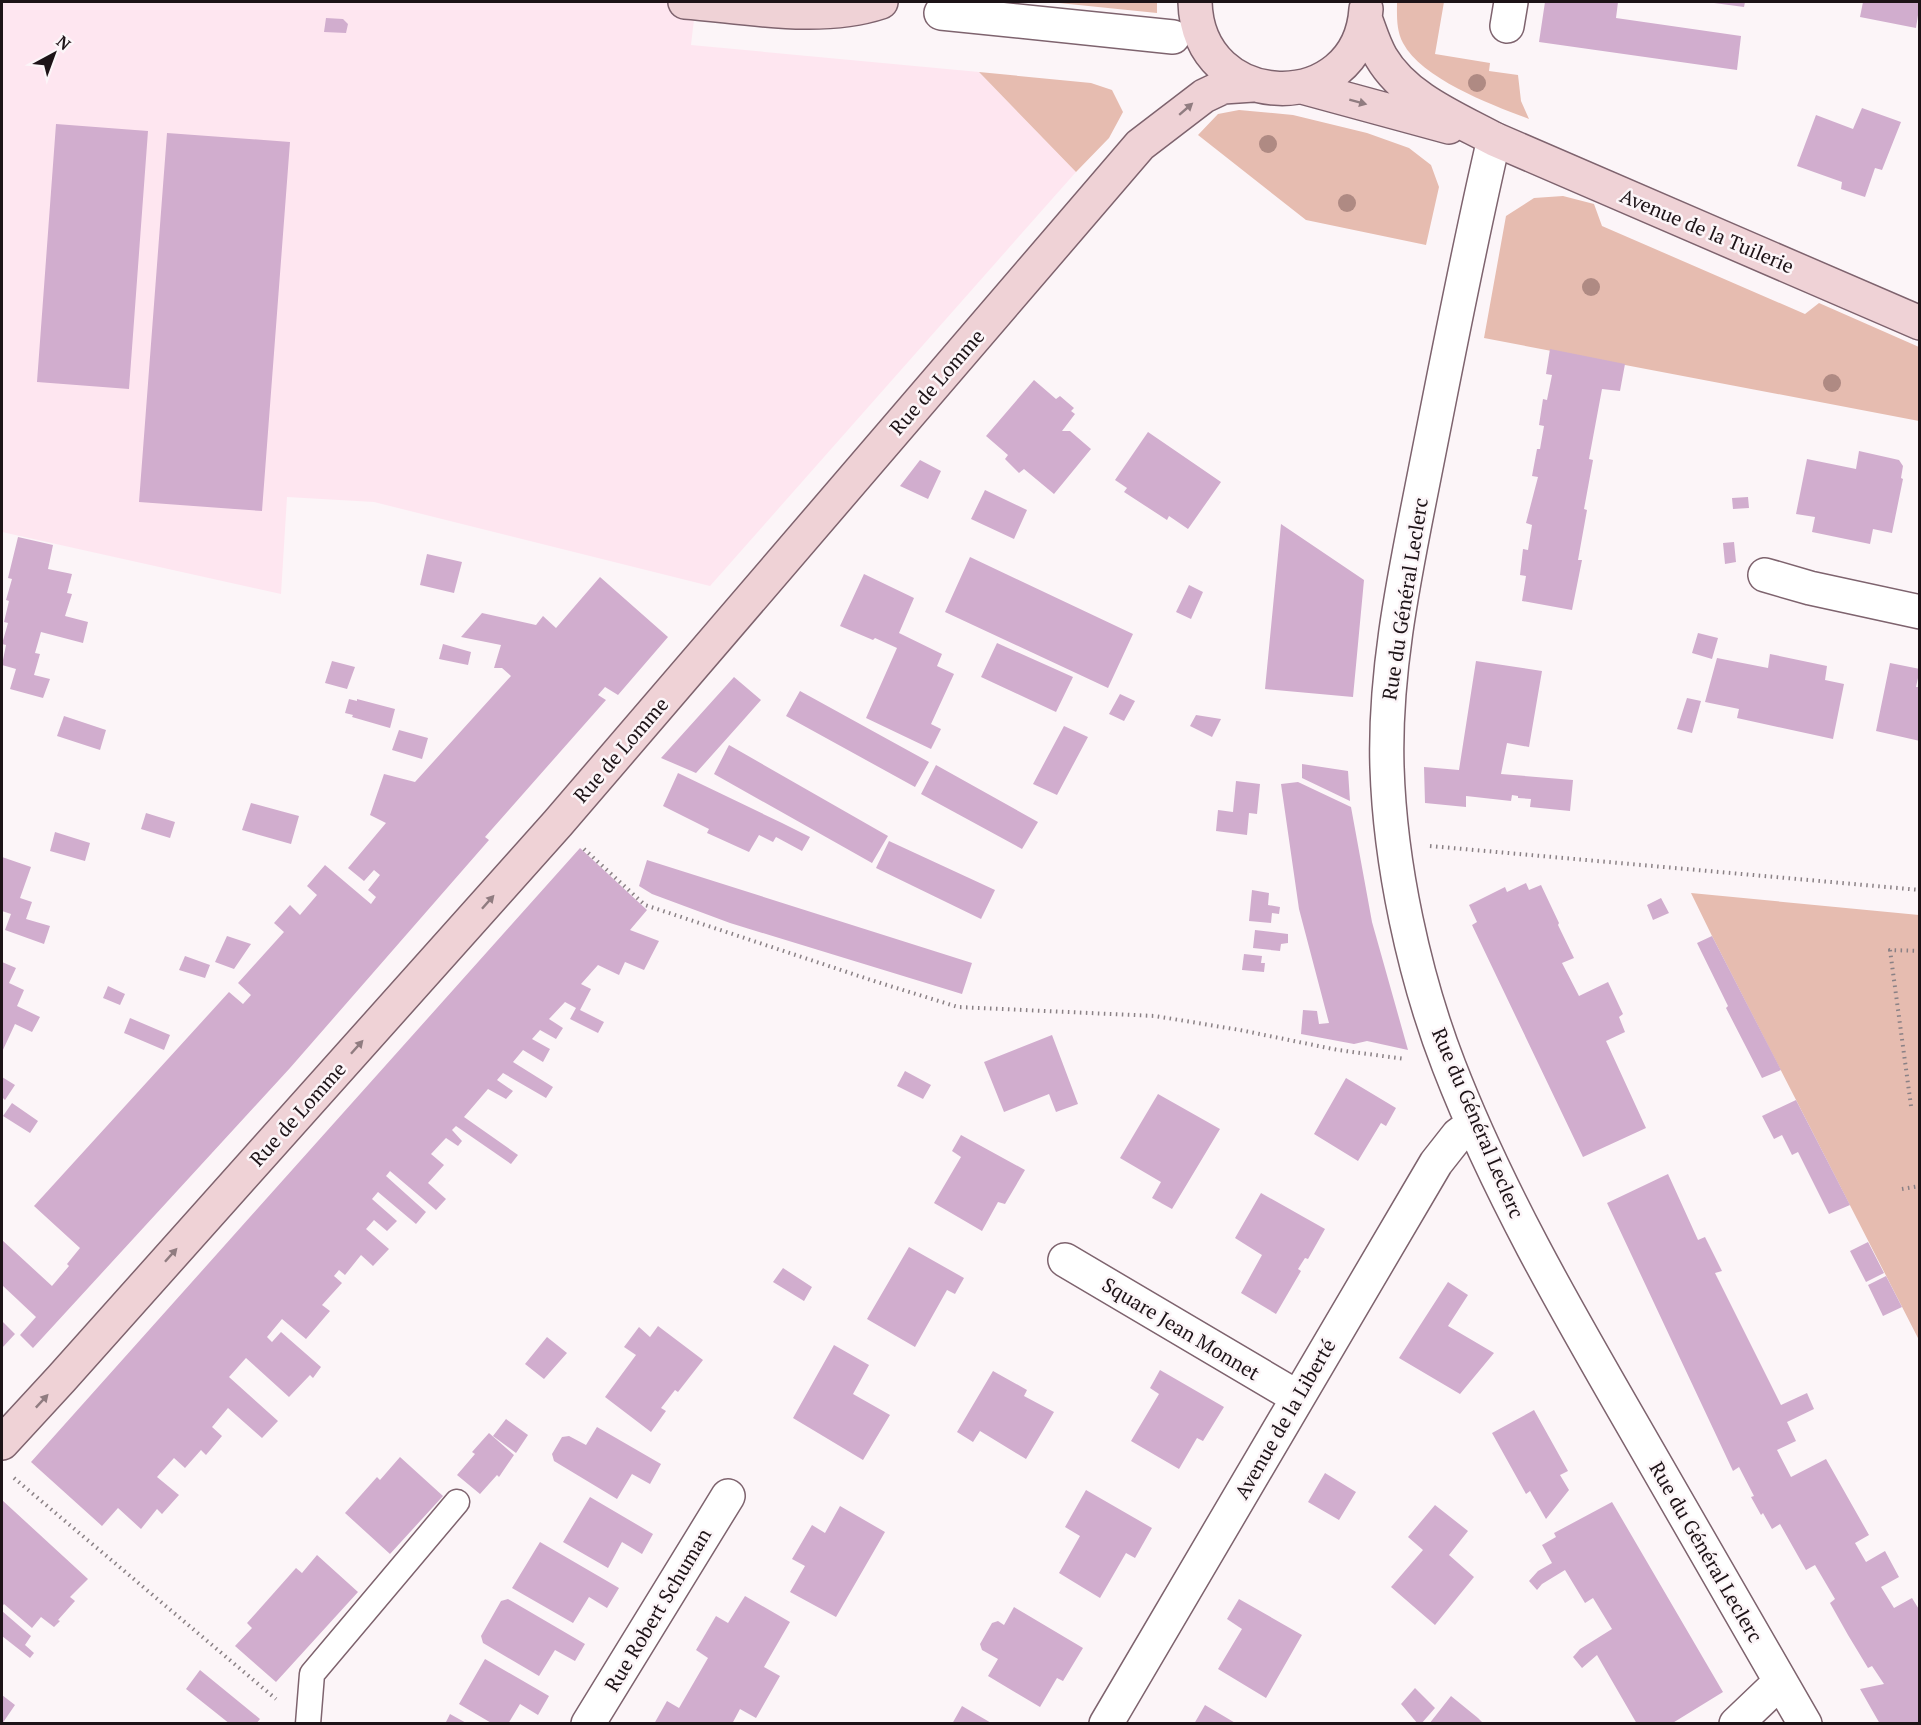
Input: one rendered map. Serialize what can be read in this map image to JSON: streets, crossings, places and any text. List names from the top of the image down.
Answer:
{
  "streets": {
    "main road": ["Avenue de la Tuilerie", "Rue de Lomme"],
    "street": [
      "Rue du Général Leclerc",
      "Square Jean Monnet",
      "Avenue de la Liberté",
      "Rue Robert Schuman"
    ]
  },
  "crossings": [
    ["Avenue de la Tuilerie", "Rue du Général Leclerc"],
    ["Rue du Général Leclerc", "Avenue de la Liberté"],
    ["Square Jean Monnet", "Avenue de la Liberté"]
  ],
  "one_way": ["Rue de Lomme"],
  "north": "top right"
}
